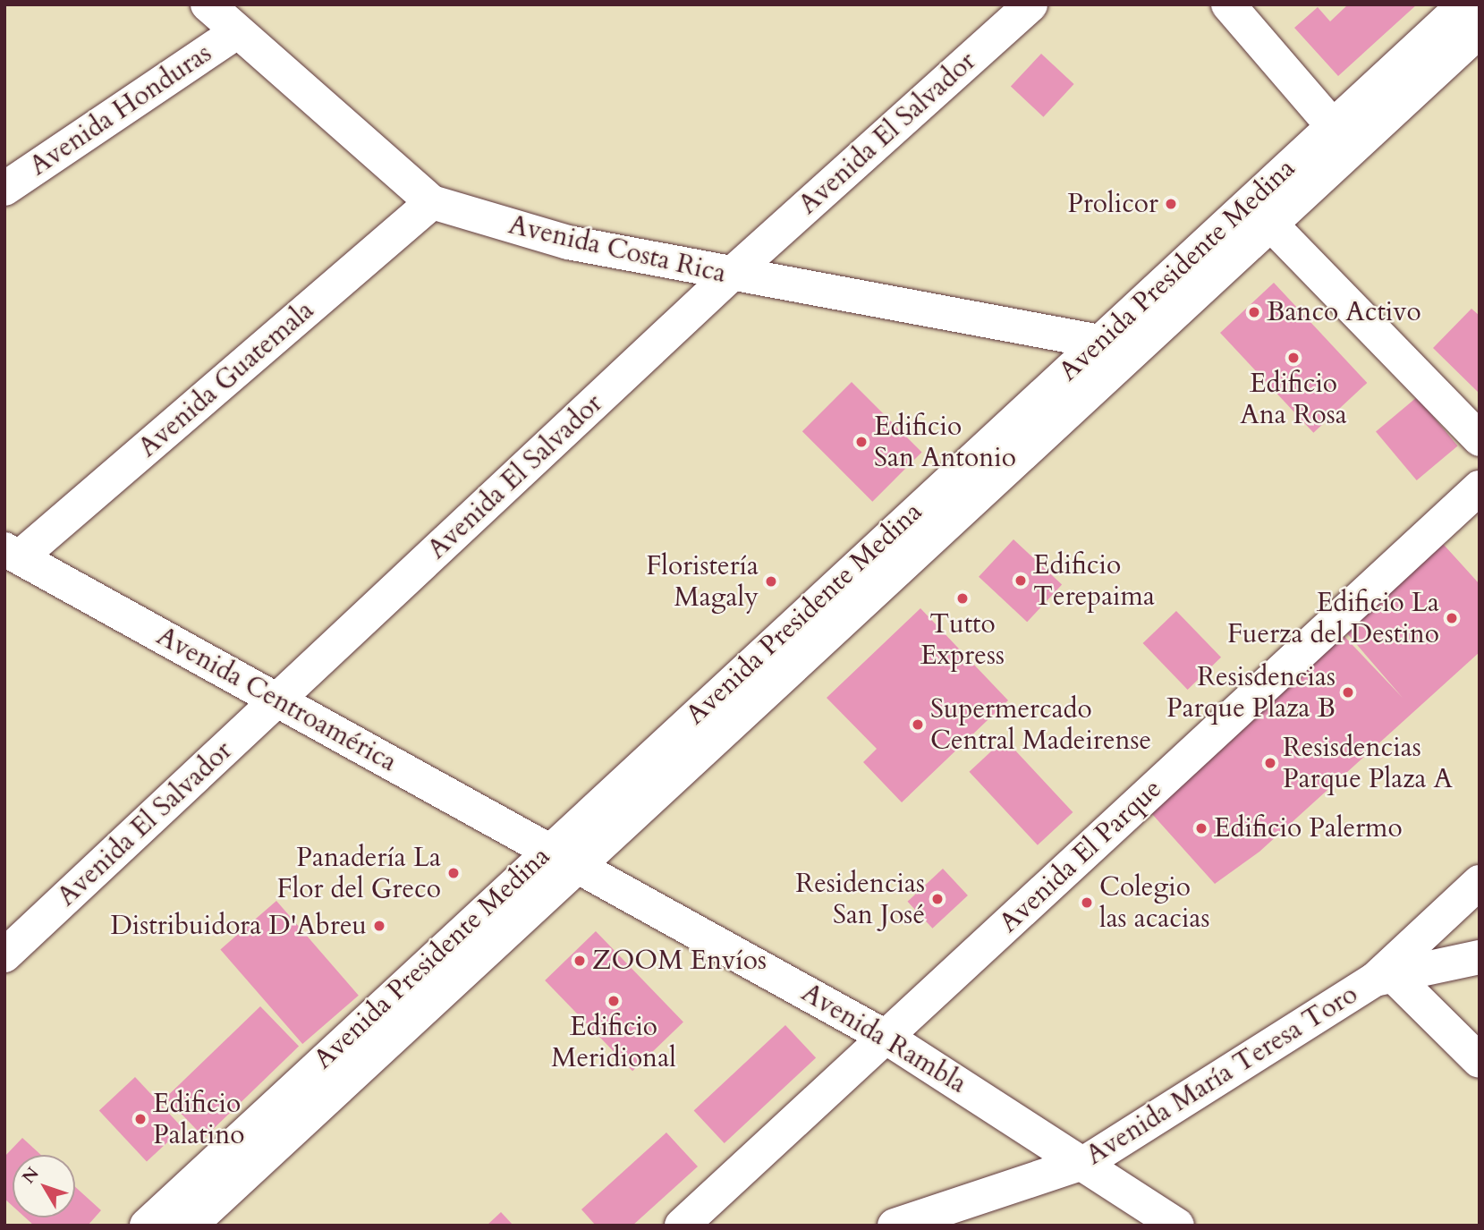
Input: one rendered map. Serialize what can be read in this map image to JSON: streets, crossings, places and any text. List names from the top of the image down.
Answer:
{
  "streets": {
    "street": [
      "Avenida Honduras",
      "Avenida El Salvador",
      "Avenida Costa Rica",
      "Avenida Presidente Medina",
      "Avenida Guatemala",
      "Avenida Centroamérica",
      "Avenida El Parque",
      "Avenida Rambla",
      "Avenida María Teresa Toro"
    ]
  },
  "crossings": [
    ["Avenida Honduras", "Avenida Costa Rica"],
    ["Avenida El Salvador", "Avenida Costa Rica"],
    ["Avenida El Salvador", "Avenida Centroamérica"],
    ["Avenida Costa Rica", "Avenida Presidente Medina"],
    ["Avenida Costa Rica", "Avenida Guatemala"],
    ["Avenida Presidente Medina", "Avenida Centroamérica"],
    ["Avenida Presidente Medina", "Avenida Rambla"],
    ["Avenida Guatemala", "Avenida Centroamérica"],
    ["Avenida Centroamérica", "Avenida Rambla"],
    ["Avenida El Parque", "Avenida Rambla"],
    ["Avenida Rambla", "Avenida María Teresa Toro"]
  ],
  "places": [
    "Prolicor",
    "Banco Activo",
    "Edificio Ana Rosa",
    "Edificio San Antonio",
    "Edificio Terepaima",
    "Floristería Magaly",
    "Tutto Express",
    "Edificio La Fuerza del Destino",
    "Resisdencias Parque Plaza B",
    "Supermercado Central Madeirense",
    "Resisdencias Parque Plaza A",
    "Edificio Palermo",
    "Panadería La Flor del Greco",
    "Residencias San José",
    "Colegio las acacias",
    "Distribuidora D'Abreu",
    "ZOOM Envíos",
    "Edificio Meridional",
    "Edificio Palatino"
  ],
  "north": "top left"
}
